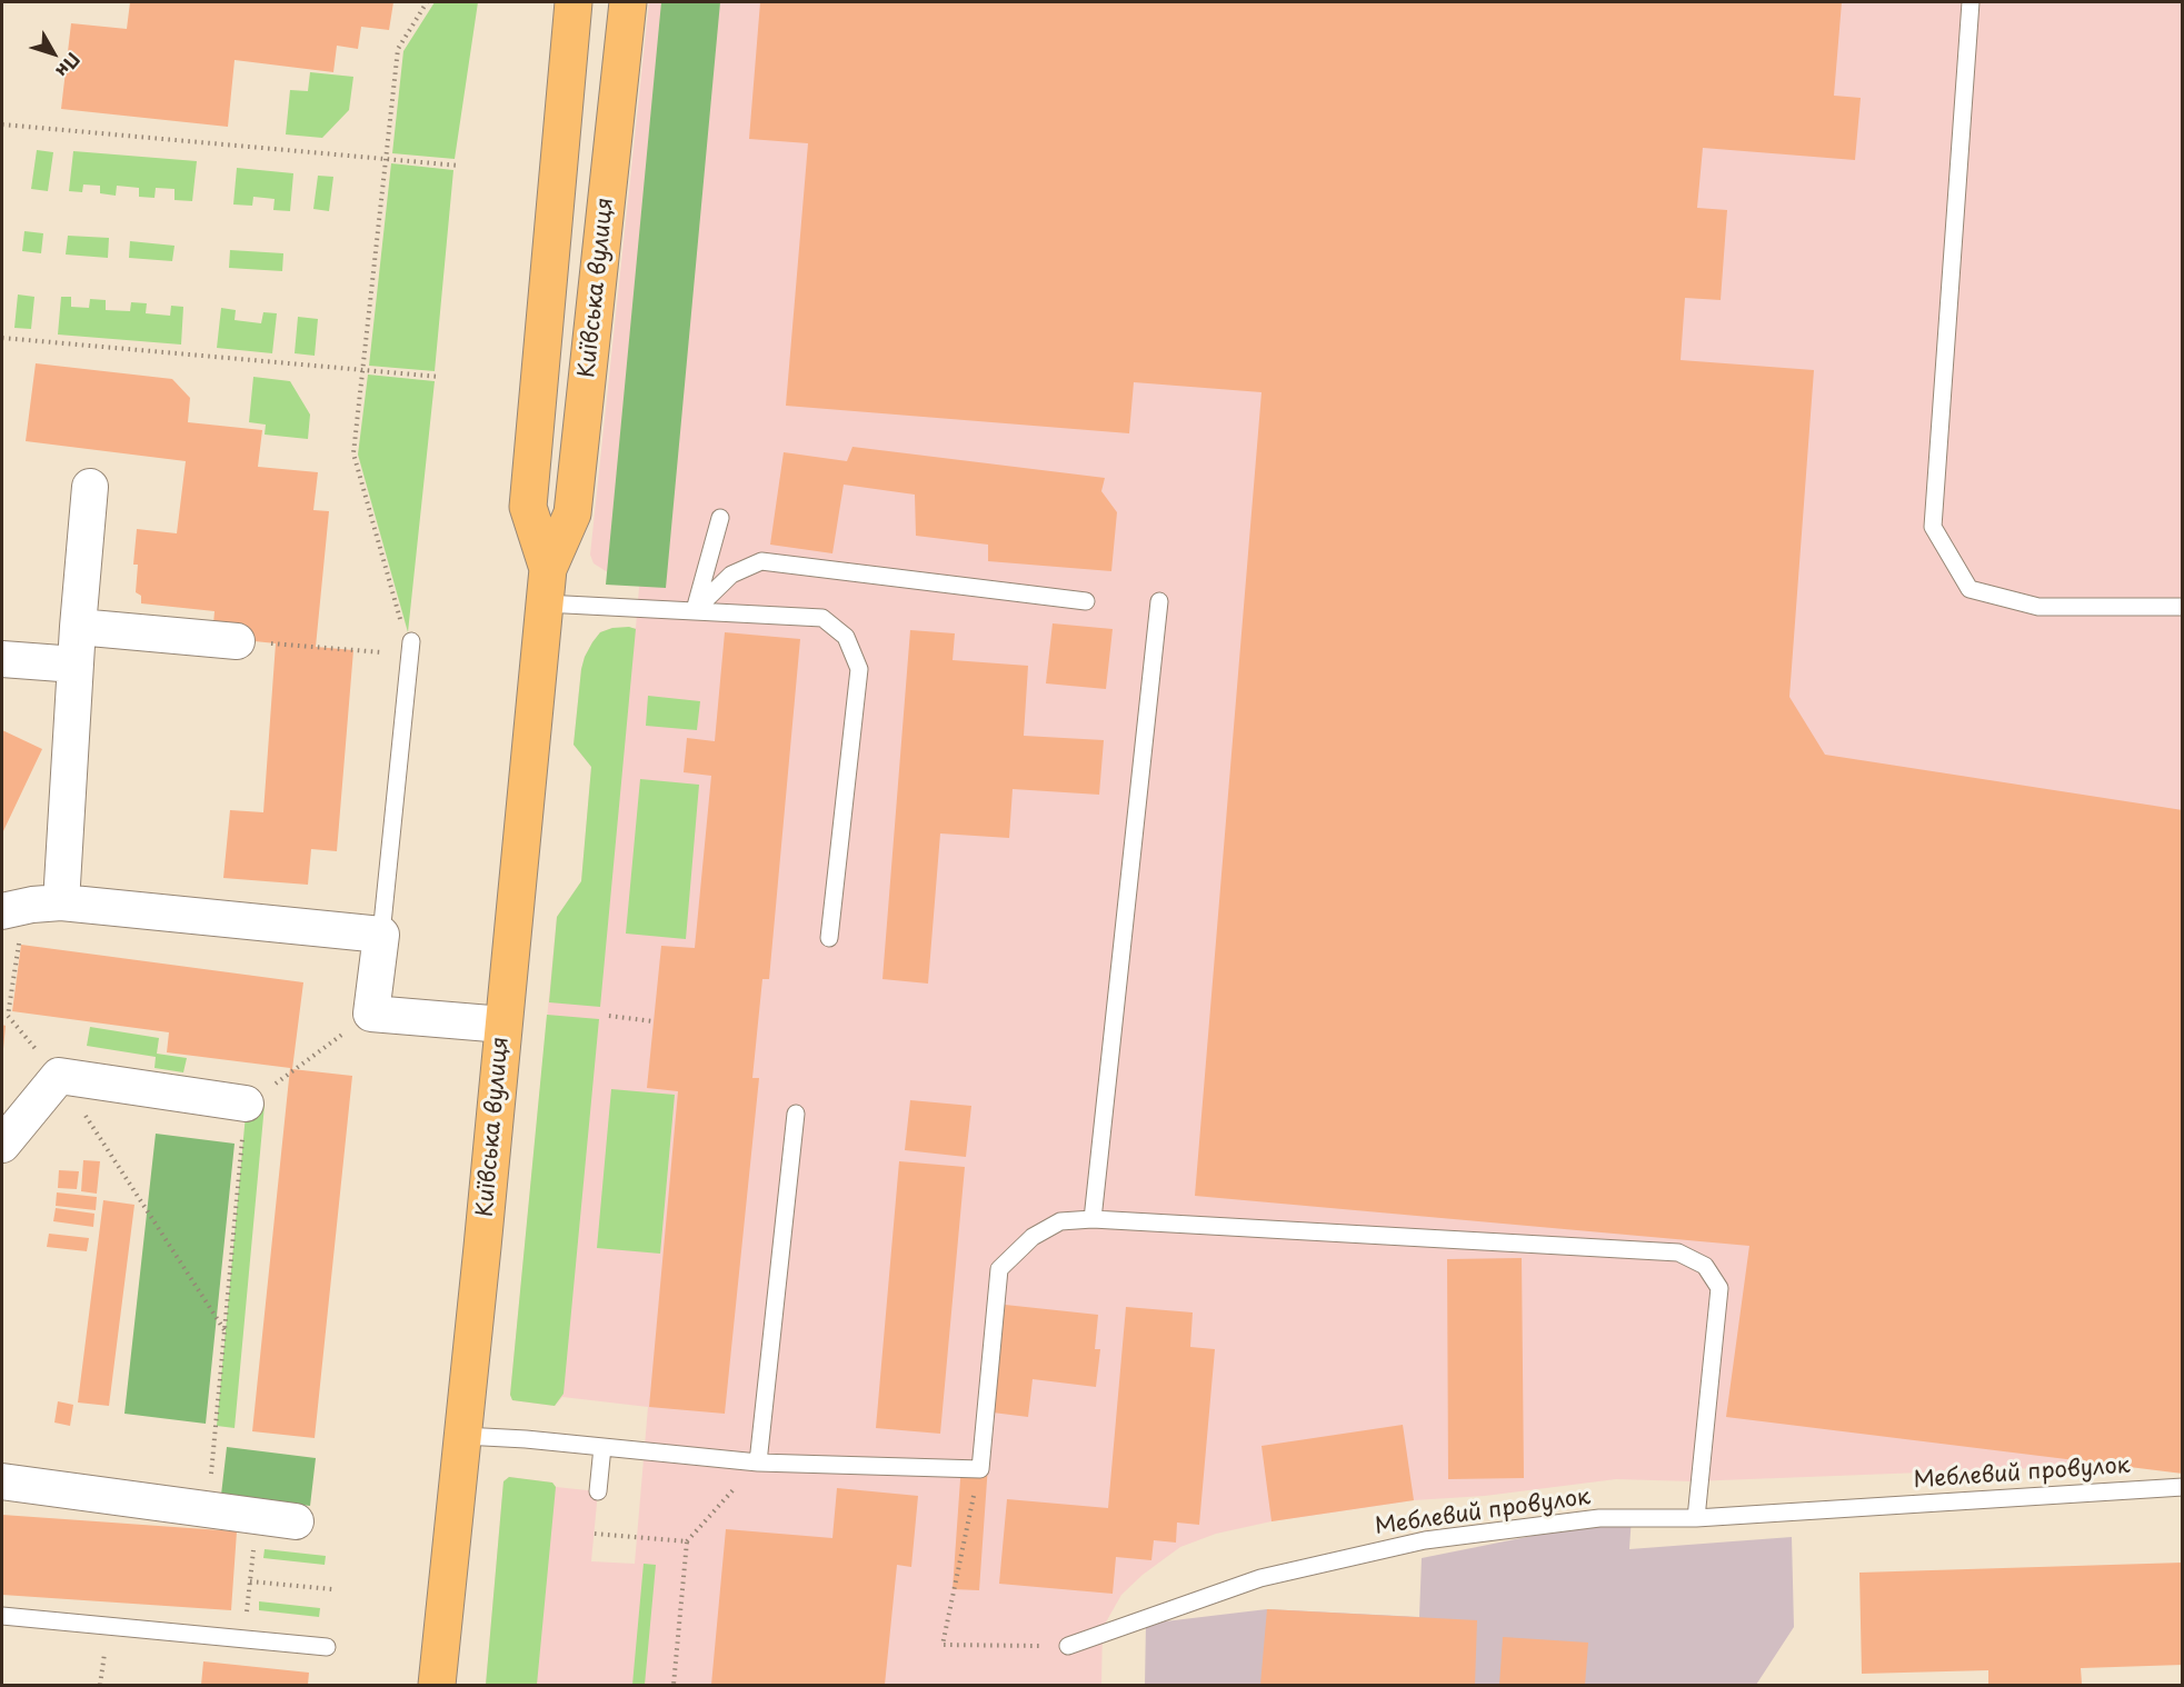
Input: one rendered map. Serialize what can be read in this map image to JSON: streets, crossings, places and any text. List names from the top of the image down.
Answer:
{
  "streets": {
    "main road": ["Київська вулиця"],
    "lane": ["Меблевий провулок"]
  },
  "north": "bottom right"
}
